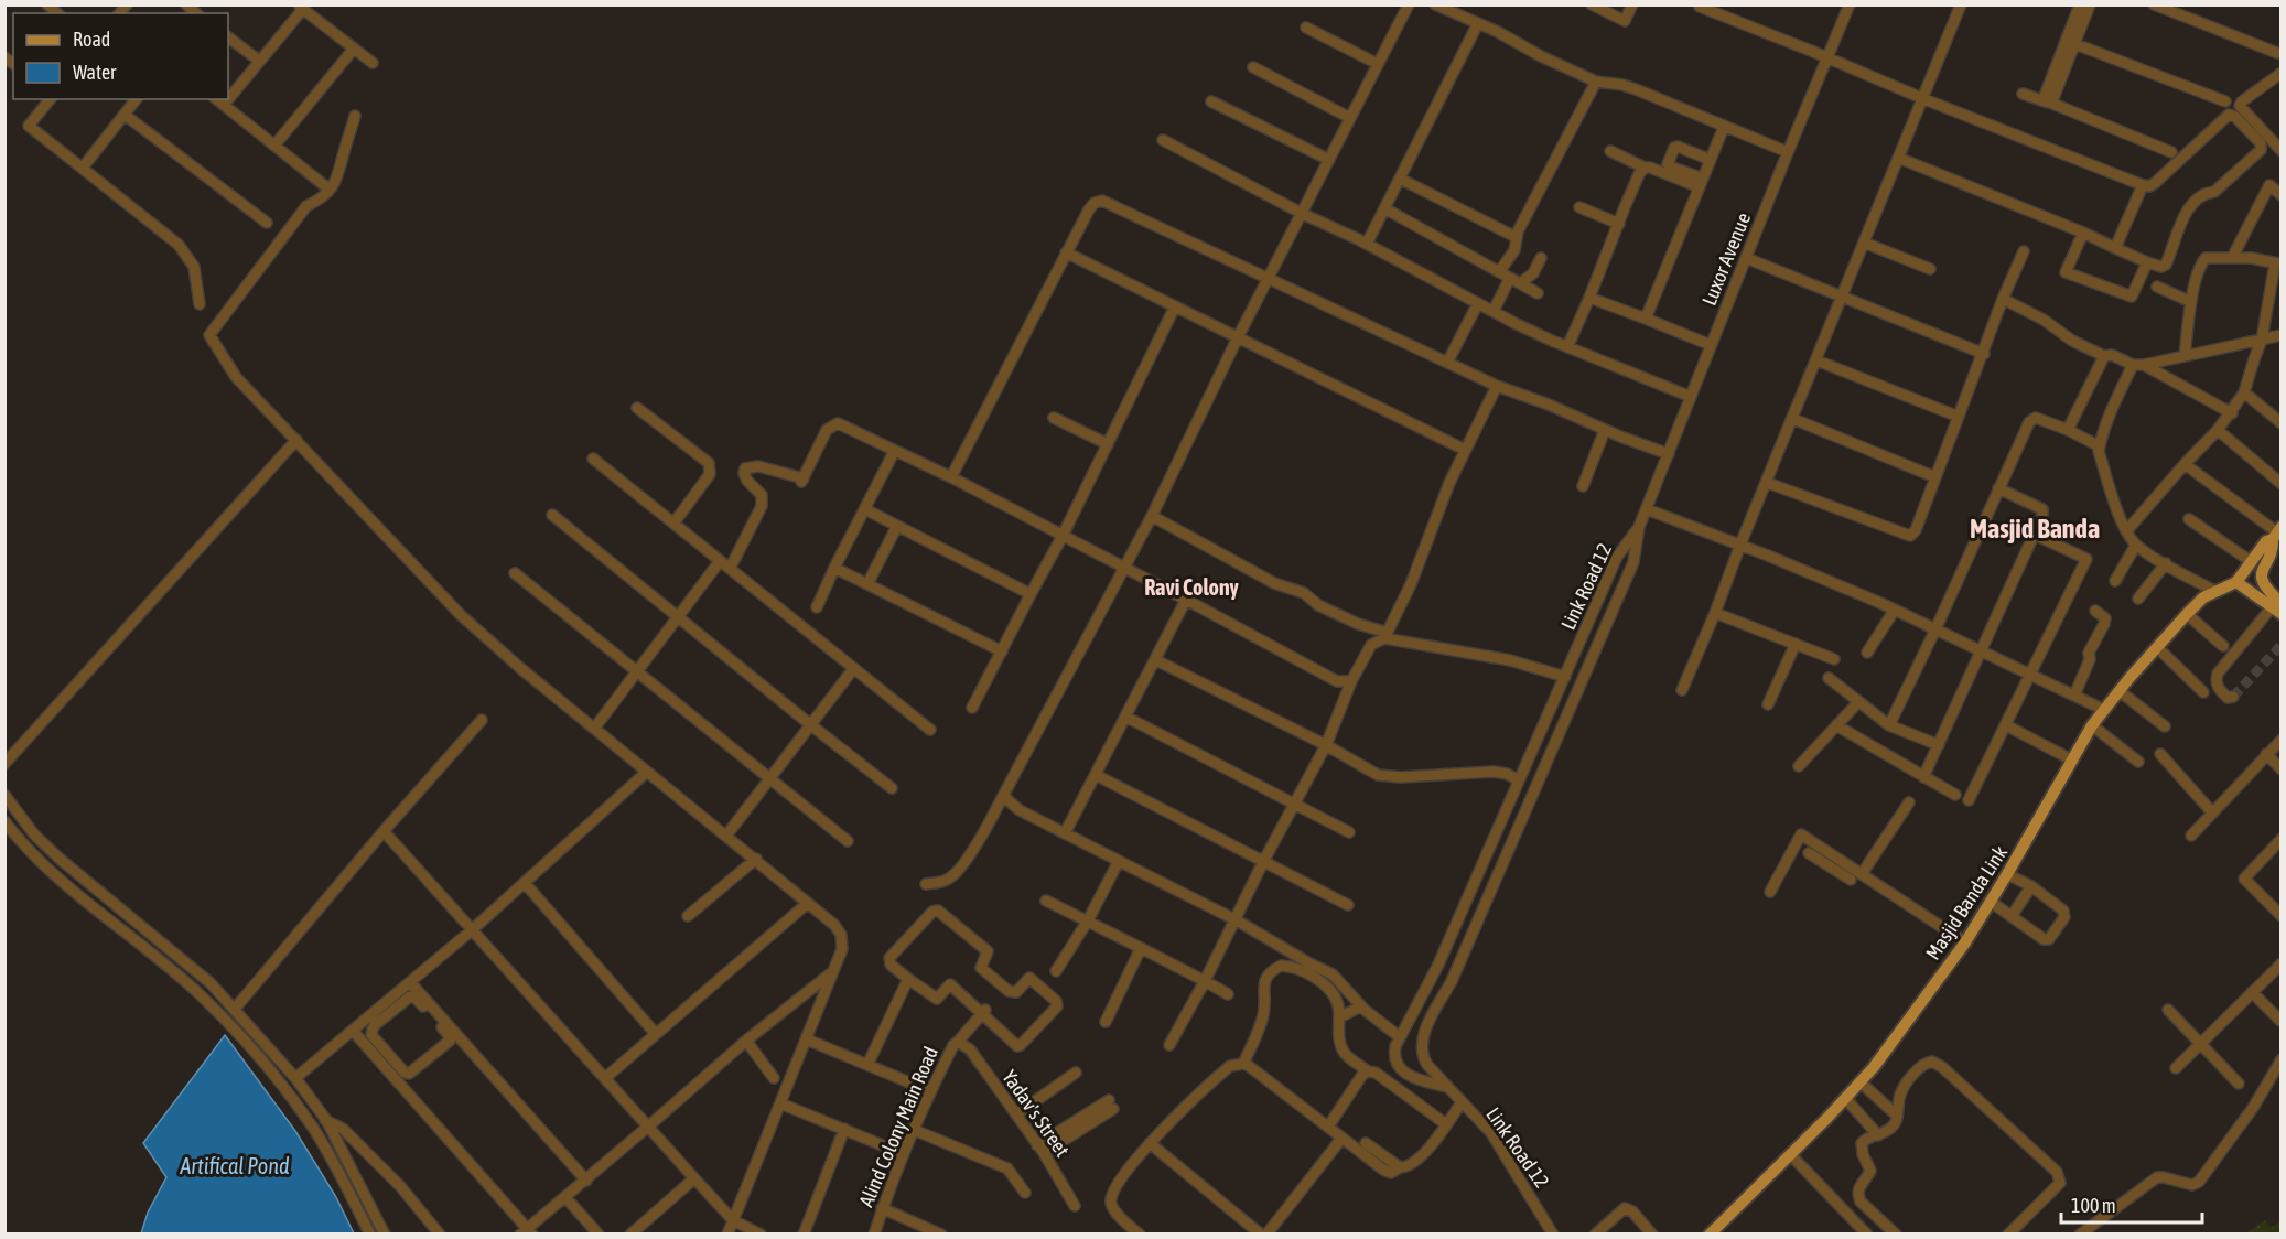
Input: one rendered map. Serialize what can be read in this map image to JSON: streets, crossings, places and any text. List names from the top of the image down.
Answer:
{
  "streets": {
    "main road": ["Masjid Banda Link"],
    "street": [
      "Luxor Avenue",
      "Link Road 12",
      "Yadav's Street",
      "Alind Colony Main Road"
    ]
  },
  "crossings": [
    ["Luxor Avenue", "Link Road 12"],
    ["Yadav's Street", "Alind Colony Main Road"]
  ],
  "districts": ["Masjid Banda", "Ravi Colony"],
  "water": ["Artifical Pond"],
  "legend": ["Road", "Water"],
  "scale_bar": "100 m"
}
